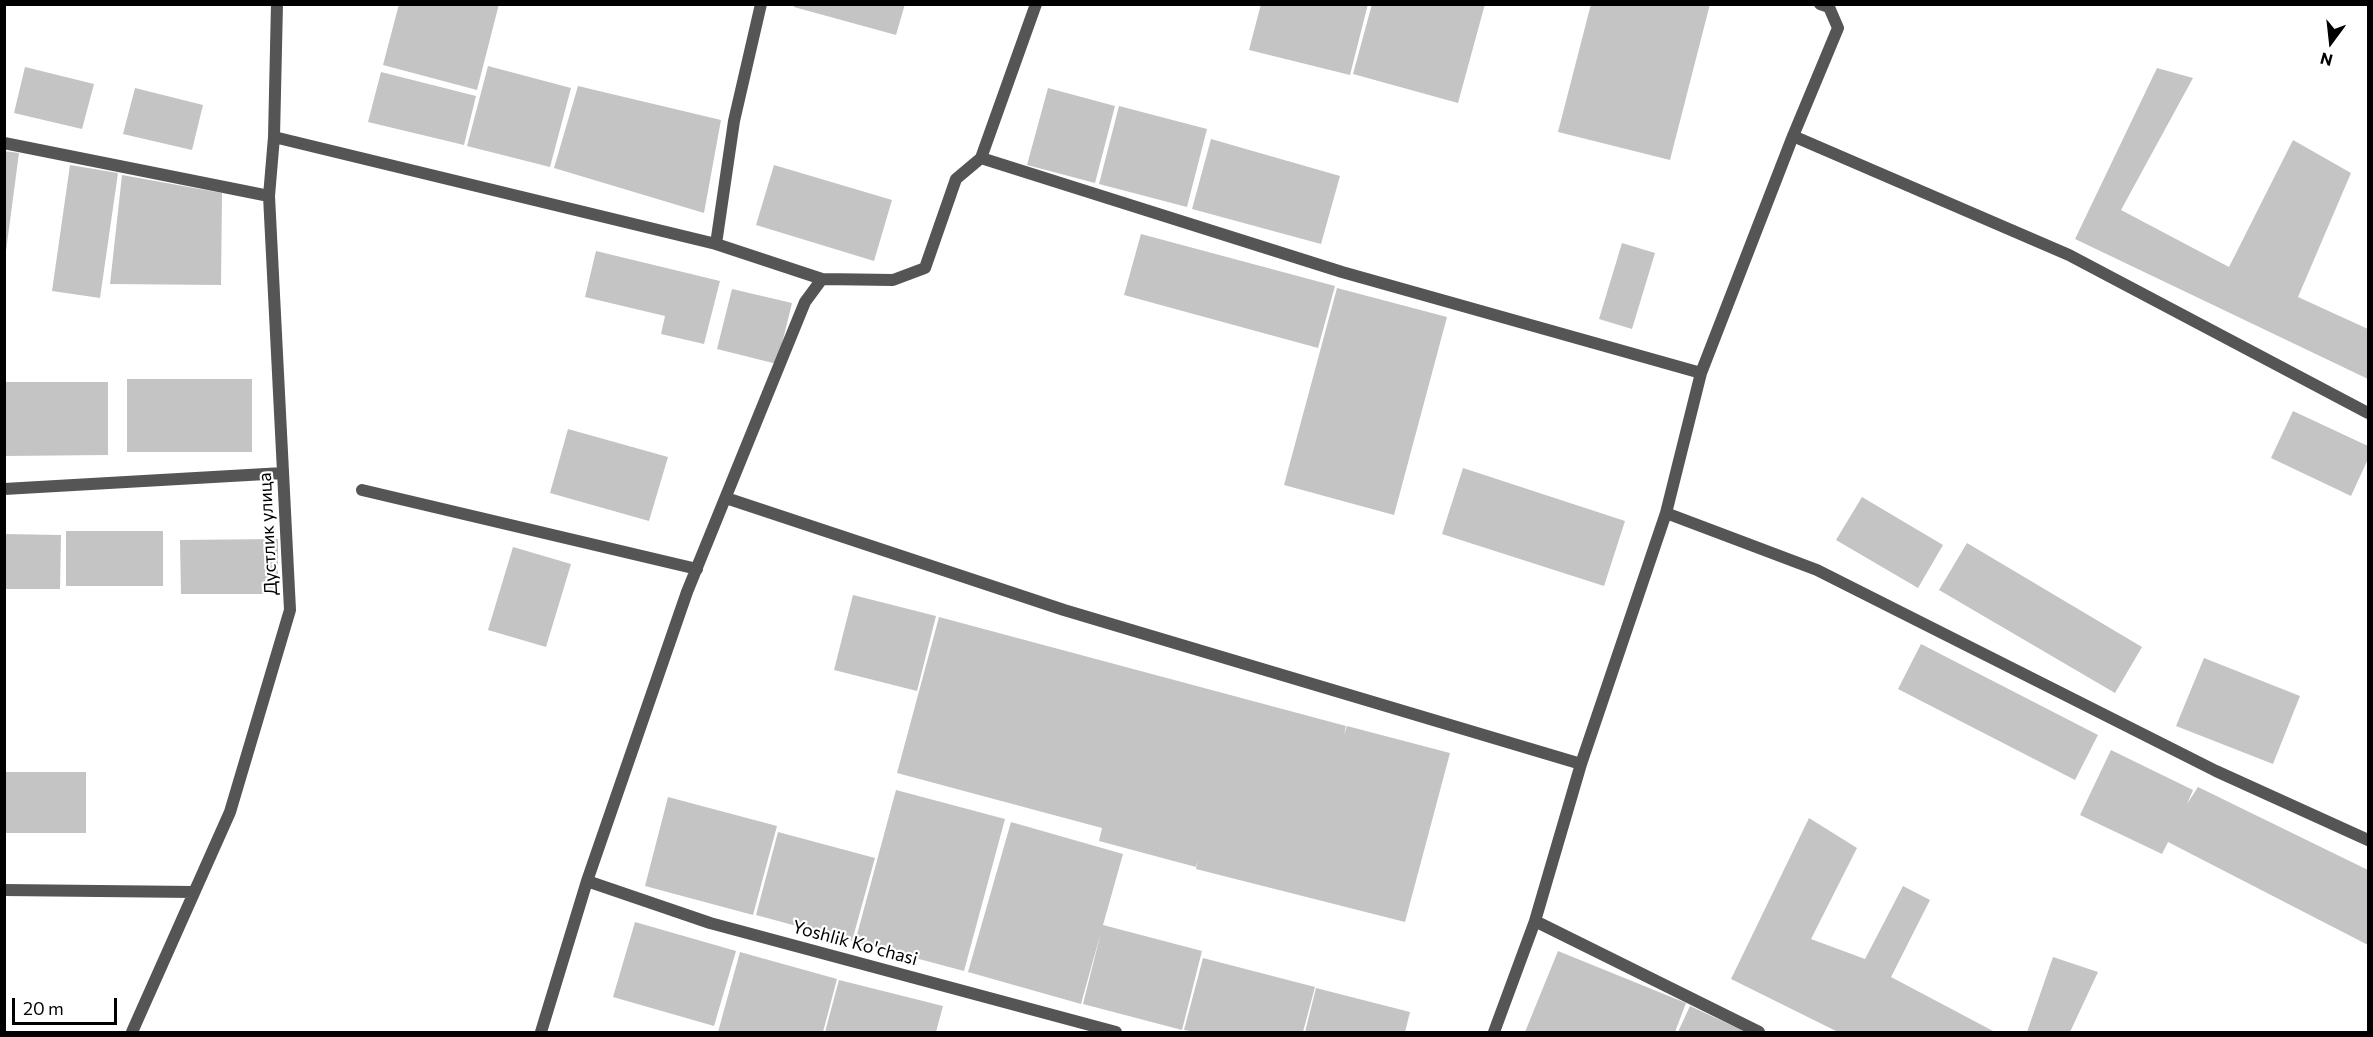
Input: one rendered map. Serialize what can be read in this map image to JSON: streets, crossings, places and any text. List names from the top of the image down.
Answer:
{
  "streets": {
    "street": ["Дустлик улица", "Yoshlik Ko'chasi"]
  },
  "scale_bar": "20 m",
  "north": "bottom"
}
